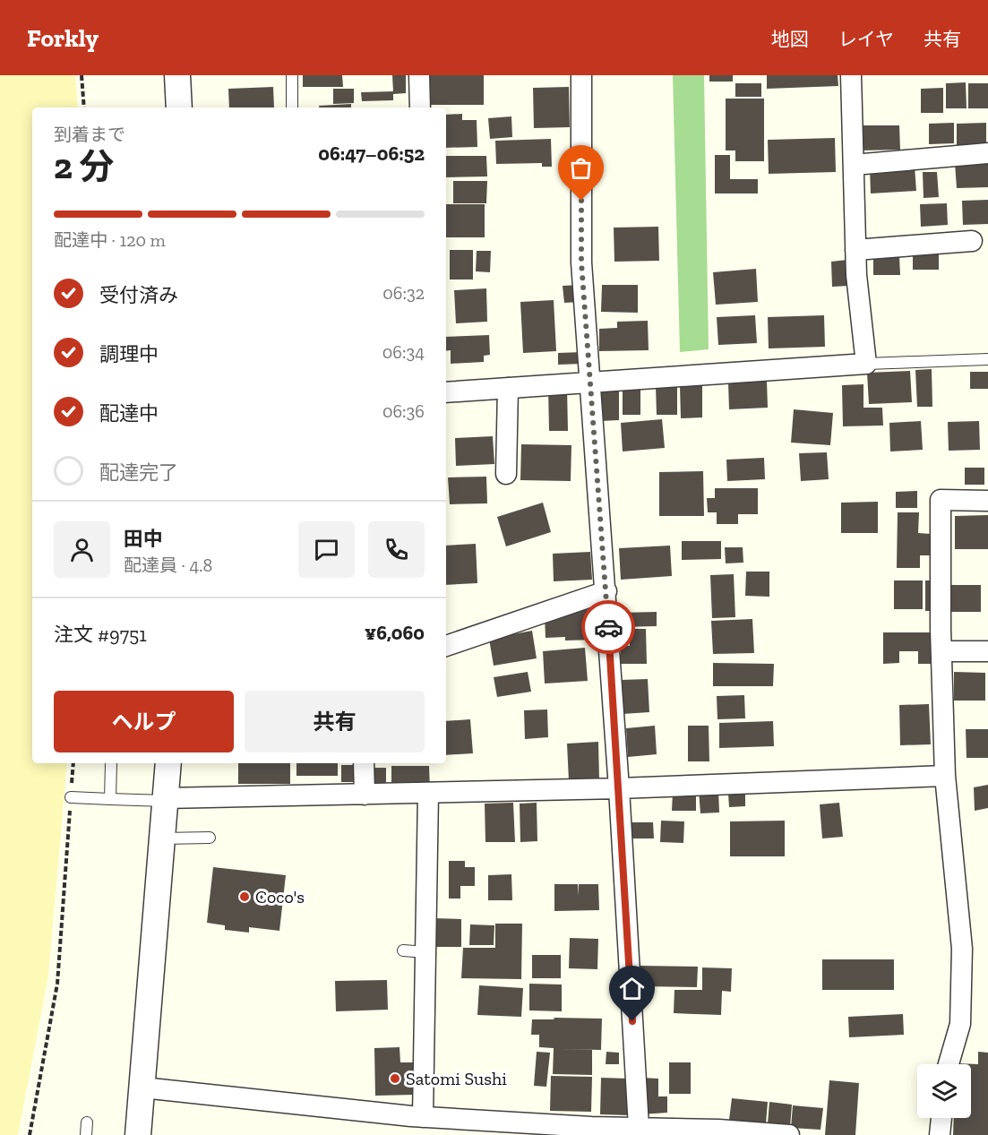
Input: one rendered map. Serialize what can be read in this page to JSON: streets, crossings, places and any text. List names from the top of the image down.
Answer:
{
  "places": ["Coco's", "Satomi Sushi"],
  "page": {
    "header": "Forkly",
    "nav": ["地図", "レイヤ", "共有"],
    "heading": ["2 分", "到着まで", "06:47–06:52"],
    "panel": [
      "田中",
      "配達員 · 4.8",
      "注文 #9751",
      "¥6,060"
    ],
    "bar": "配達中 · 120 m",
    "list": [
      ["受付済み", "06:32"],
      ["調理中", "06:34"],
      ["配達中", "06:36"],
      "配達完了"
    ],
    "buttons": ["ヘルプ", "共有"]
  }
}
